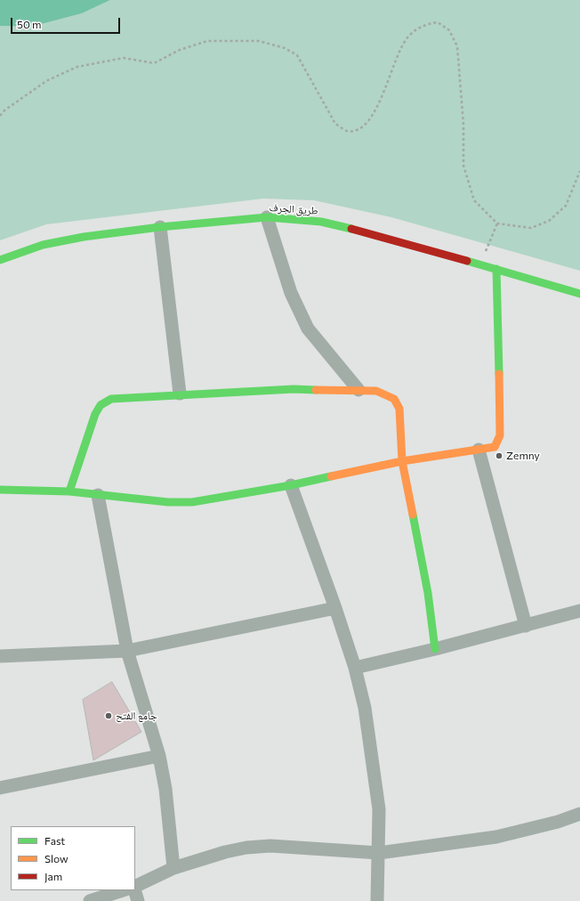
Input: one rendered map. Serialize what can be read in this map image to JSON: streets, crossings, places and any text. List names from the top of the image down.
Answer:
{
  "streets": {
    "street": ["طريق الجرف"]
  },
  "places": ["Zemny", "جامع الفتح"],
  "legend": ["Fast", "Slow", "Jam"],
  "scale_bar": "50 m"
}
